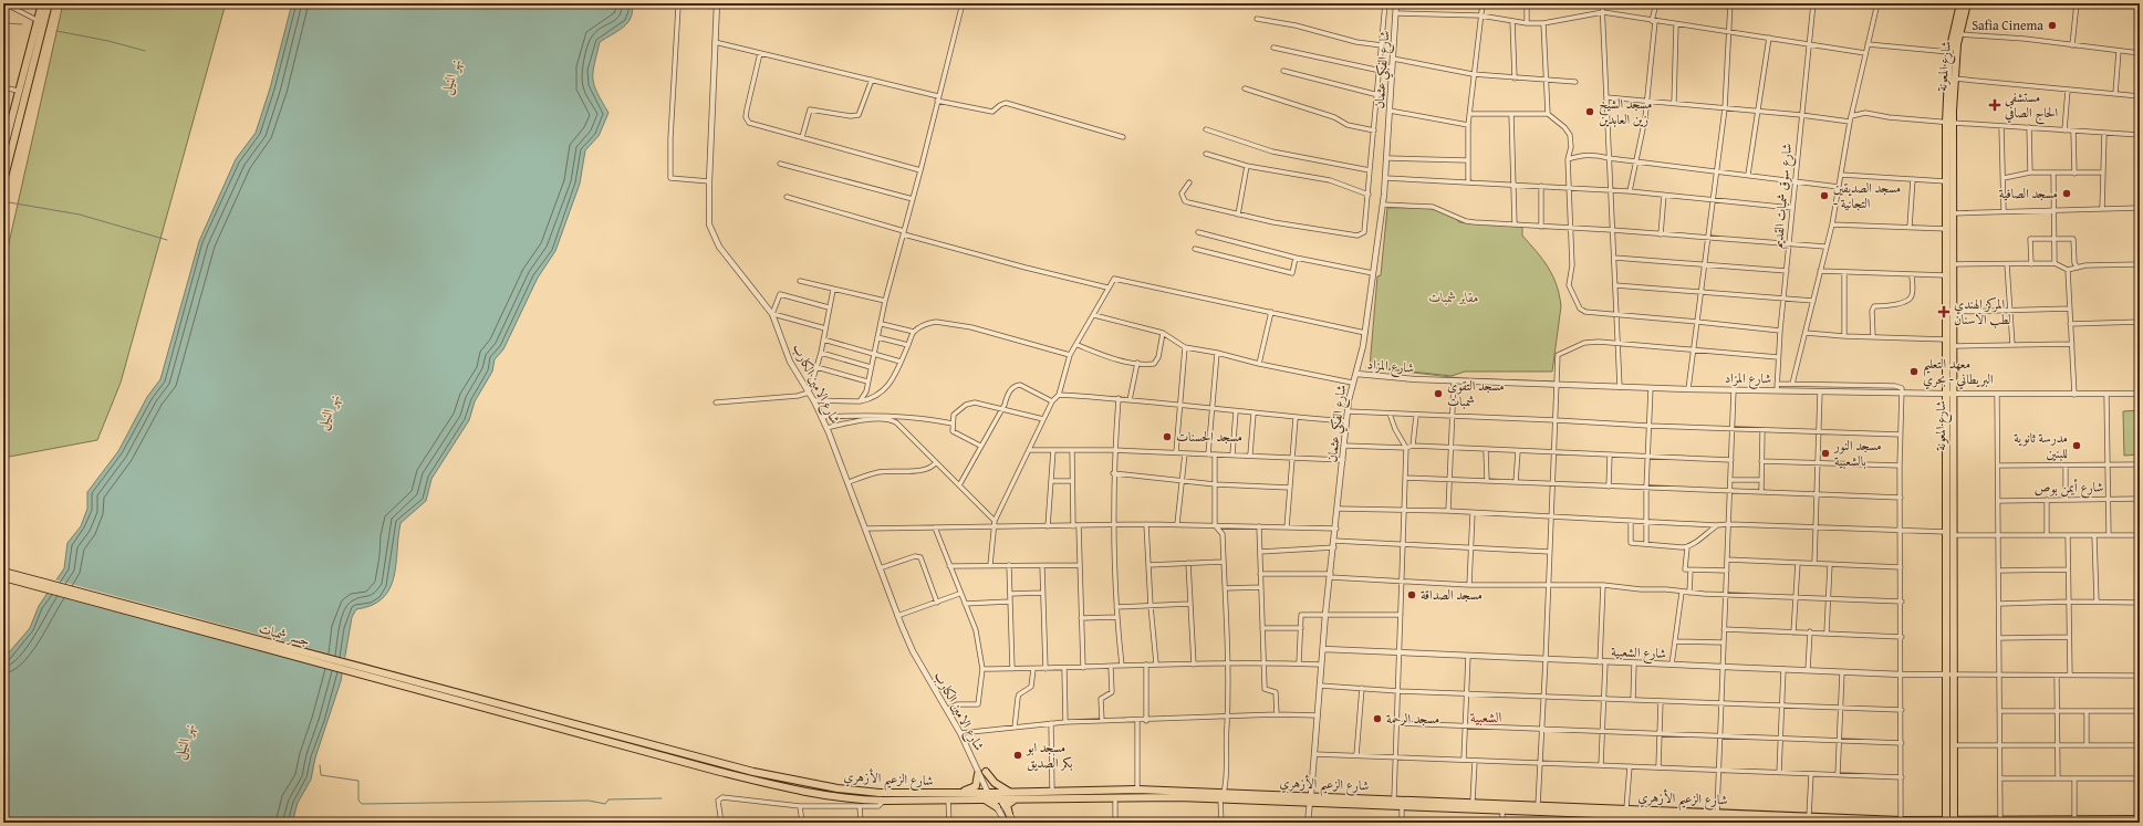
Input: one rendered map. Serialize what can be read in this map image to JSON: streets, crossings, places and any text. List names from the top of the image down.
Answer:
{
  "streets": {
    "main road": ["شارع المعونة", "جسر شمبات", "شارع الزعيم الأزهري"],
    "street": [
      "شارع الفكي عثمان",
      "شارع سوق شمبات القديم",
      "شارع المزاد",
      "شارع الامين الكارب",
      "شارع أيمن بوص",
      "شارع الشعبية"
    ]
  },
  "crossings": [
    ["شارع المعونة", "شارع المزاد"],
    ["شارع المعونة", "شارع الشعبية"],
    ["شارع المعونة", "شارع الزعيم الأزهري"],
    ["شارع الفكي عثمان", "شارع المزاد"],
    ["شارع الفكي عثمان", "شارع الشعبية"],
    ["شارع الفكي عثمان", "شارع الزعيم الأزهري"],
    ["شارع سوق شمبات القديم", "شارع المزاد"],
    ["شارع الامين الكارب", "شارع الزعيم الأزهري"],
    ["جسر شمبات", "شارع الزعيم الأزهري"]
  ],
  "districts": ["الشعبية"],
  "water": ["نهر النيل"],
  "parks": ["مقابر شمبات"],
  "places": {
    "other": [
      "Safia Cinema",
      "مسجد الشيخ زين العابدين",
      "مسجد الصافية",
      "مسجد الصديقين - التجانية",
      "معهد التعليم البريطاني - بحري",
      "مسجد التقوى شمبات",
      "مسجد الحسنات",
      "مدرسة ثانوية للبنين",
      "مسجد النور بالشعبية",
      "مسجد الصداقة",
      "مسجد الرحمة",
      "مسجد ابو بكر الصديق"
    ],
    "health": ["مستشفى الحاج الصافي", "المركز الهندي لطب الاسنان"]
  }
}
